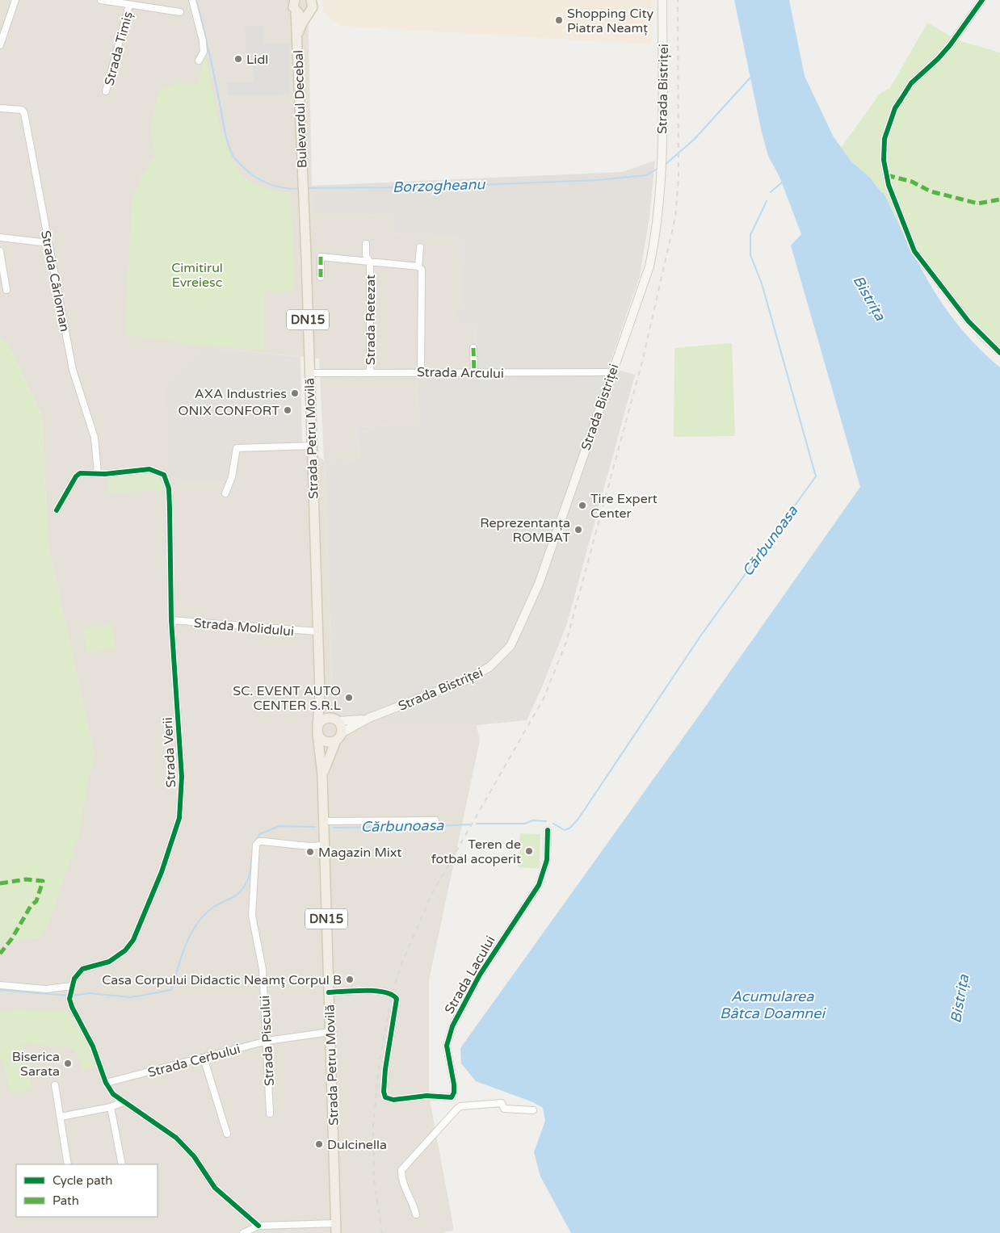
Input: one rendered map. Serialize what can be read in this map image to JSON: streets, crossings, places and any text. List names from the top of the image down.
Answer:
{
  "streets": {
    "main road": [
      "Strada Bistriței",
      "Bulevardul Decebal",
      "DN15",
      "Strada Petru Movilă"
    ],
    "street": [
      "Strada Timiș",
      "Strada Cârloman",
      "Strada Retezat",
      "Strada Arcului",
      "Strada Molidului",
      "Strada Verii",
      "Strada Lacului",
      "Strada Piscului",
      "Strada Cerbului"
    ]
  },
  "crossings": [
    ["Strada Bistriței", "DN15"],
    ["Strada Bistriței", "Strada Arcului"],
    ["Strada Bistriței", "Strada Petru Movilă"],
    ["Bulevardul Decebal", "DN15"],
    ["Bulevardul Decebal", "Strada Petru Movilă"],
    ["Strada Cârloman", "Strada Verii"],
    ["DN15", "Strada Petru Movilă"],
    ["Strada Retezat", "Strada Arcului"],
    ["Strada Arcului", "Strada Petru Movilă"],
    ["Strada Petru Movilă", "Strada Molidului"],
    ["Strada Petru Movilă", "Strada Piscului"],
    ["Strada Petru Movilă", "Strada Cerbului"],
    ["Strada Molidului", "Strada Verii"],
    ["Strada Piscului", "Strada Cerbului"]
  ],
  "water": [
    "Borzogheanu",
    "Bistrița",
    "Cărbunoasa",
    "Acumularea Bâtca Doamnei"
  ],
  "parks": ["Cimitirul Evreiesc"],
  "places": [
    "Shopping City Piatra Neamț",
    "Lidl",
    "AXA Industries",
    "ONIX CONFORT",
    "Tire Expert Center",
    "Reprezentanța ROMBAT",
    "SC. EVENT AUTO CENTER S.R.L",
    "Teren de fotbal acoperit",
    "Magazin Mixt",
    "Casa Corpului Didactic Neamţ Corpul B",
    "Biserica Sarata",
    "Dulcinella"
  ],
  "legend": ["Cycle path", "Path"]
}
